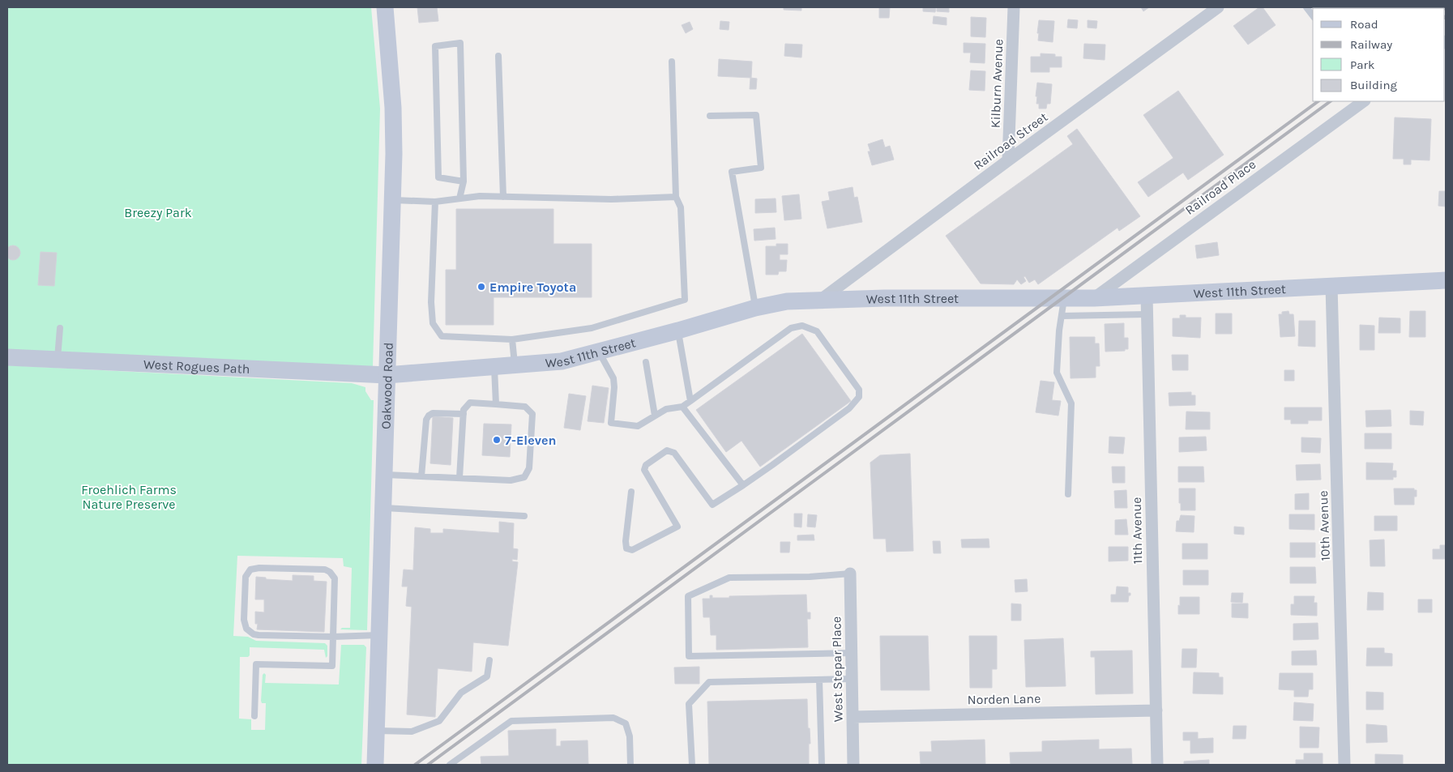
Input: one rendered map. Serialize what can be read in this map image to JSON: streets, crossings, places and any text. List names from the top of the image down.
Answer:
{
  "streets": {
    "street": [
      "Kilburn Avenue",
      "Railroad Street",
      "Railroad Place",
      "West 11th Street",
      "West Rogues Path",
      "Oakwood Road",
      "10th Avenue",
      "11th Avenue",
      "West Stepar Place",
      "Norden Lane"
    ]
  },
  "crossings": [
    ["Kilburn Avenue", "Railroad Street"],
    ["Railroad Street", "West 11th Street"],
    ["Railroad Place", "West 11th Street"],
    ["West 11th Street", "West Rogues Path"],
    ["West 11th Street", "Oakwood Road"],
    ["West 11th Street", "10th Avenue"],
    ["West 11th Street", "11th Avenue"],
    ["West Rogues Path", "Oakwood Road"],
    ["11th Avenue", "Norden Lane"],
    ["West Stepar Place", "Norden Lane"]
  ],
  "parks": ["Breezy Park", "Froehlich Farms Nature Preserve"],
  "places": ["Empire Toyota", "7-Eleven"],
  "legend": [
    "Road",
    "Railway",
    "Park",
    "Building"
  ]
}
